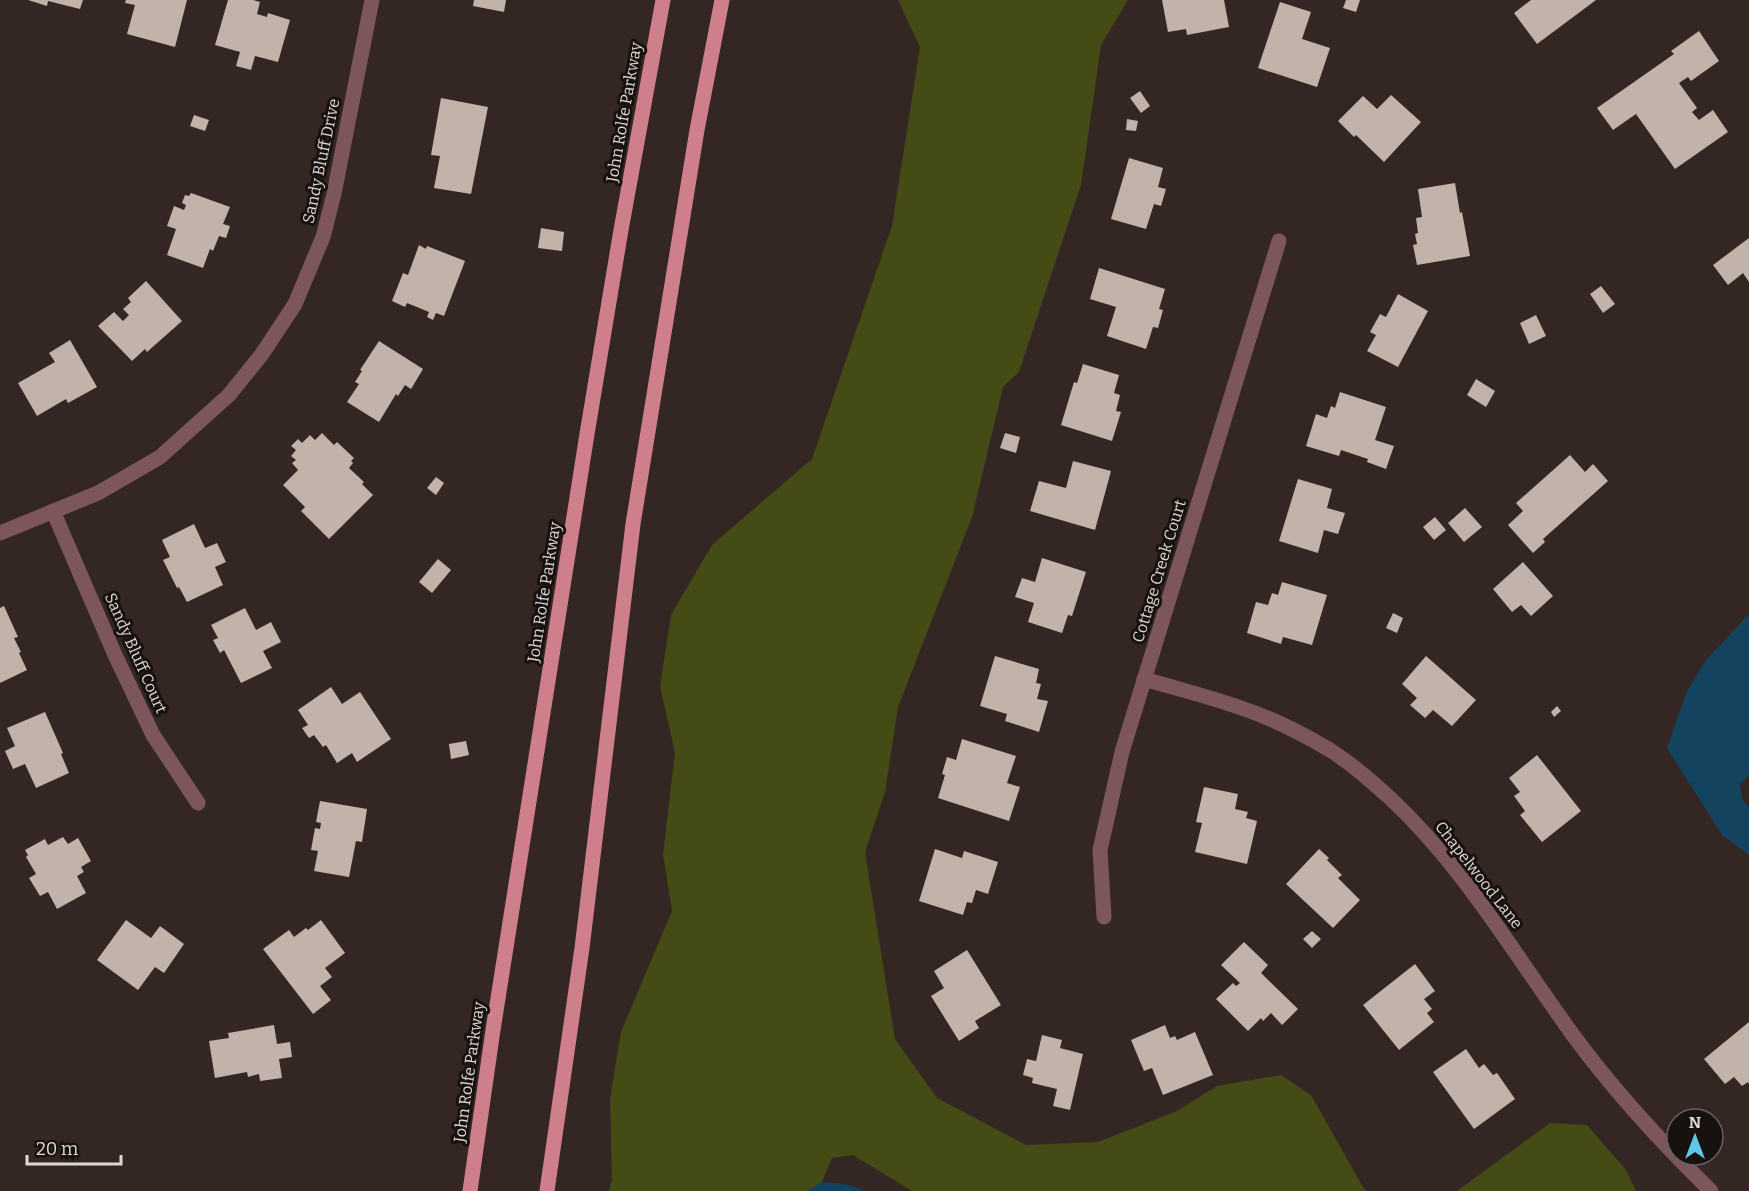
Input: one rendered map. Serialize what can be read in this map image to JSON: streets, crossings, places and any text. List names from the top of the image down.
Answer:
{
  "streets": {
    "main road": ["John Rolfe Parkway"],
    "street": [
      "Sandy Bluff Drive",
      "Cottage Creek Court",
      "Sandy Bluff Court",
      "Chapelwood Lane"
    ]
  },
  "crossings": [
    ["Sandy Bluff Drive", "Sandy Bluff Court"],
    ["Cottage Creek Court", "Chapelwood Lane"]
  ],
  "scale_bar": "20 m",
  "north": "top"
}
